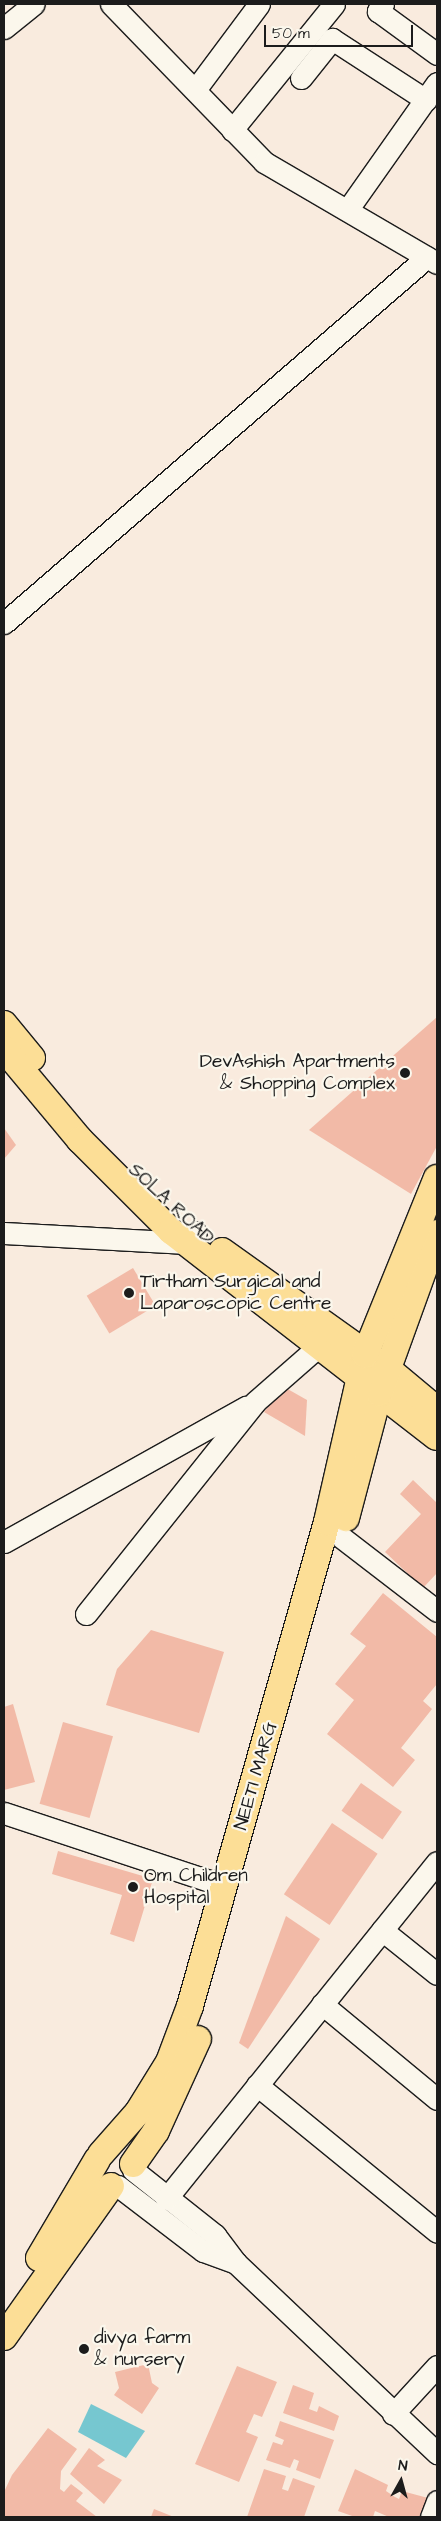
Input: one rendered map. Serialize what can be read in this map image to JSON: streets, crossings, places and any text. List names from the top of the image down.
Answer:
{
  "streets": {
    "main road": ["SOLA ROAD", "NEETI MARG"]
  },
  "crossings": [
    ["SOLA ROAD", "NEETI MARG"]
  ],
  "places": [
    "DevAshish Apartments & Shopping Complex",
    "Tirtham Surgical and Laparoscopic Centre",
    "Om Children Hospital",
    "divya farm & nursery"
  ],
  "scale_bar": "50 m",
  "north": "top"
}
